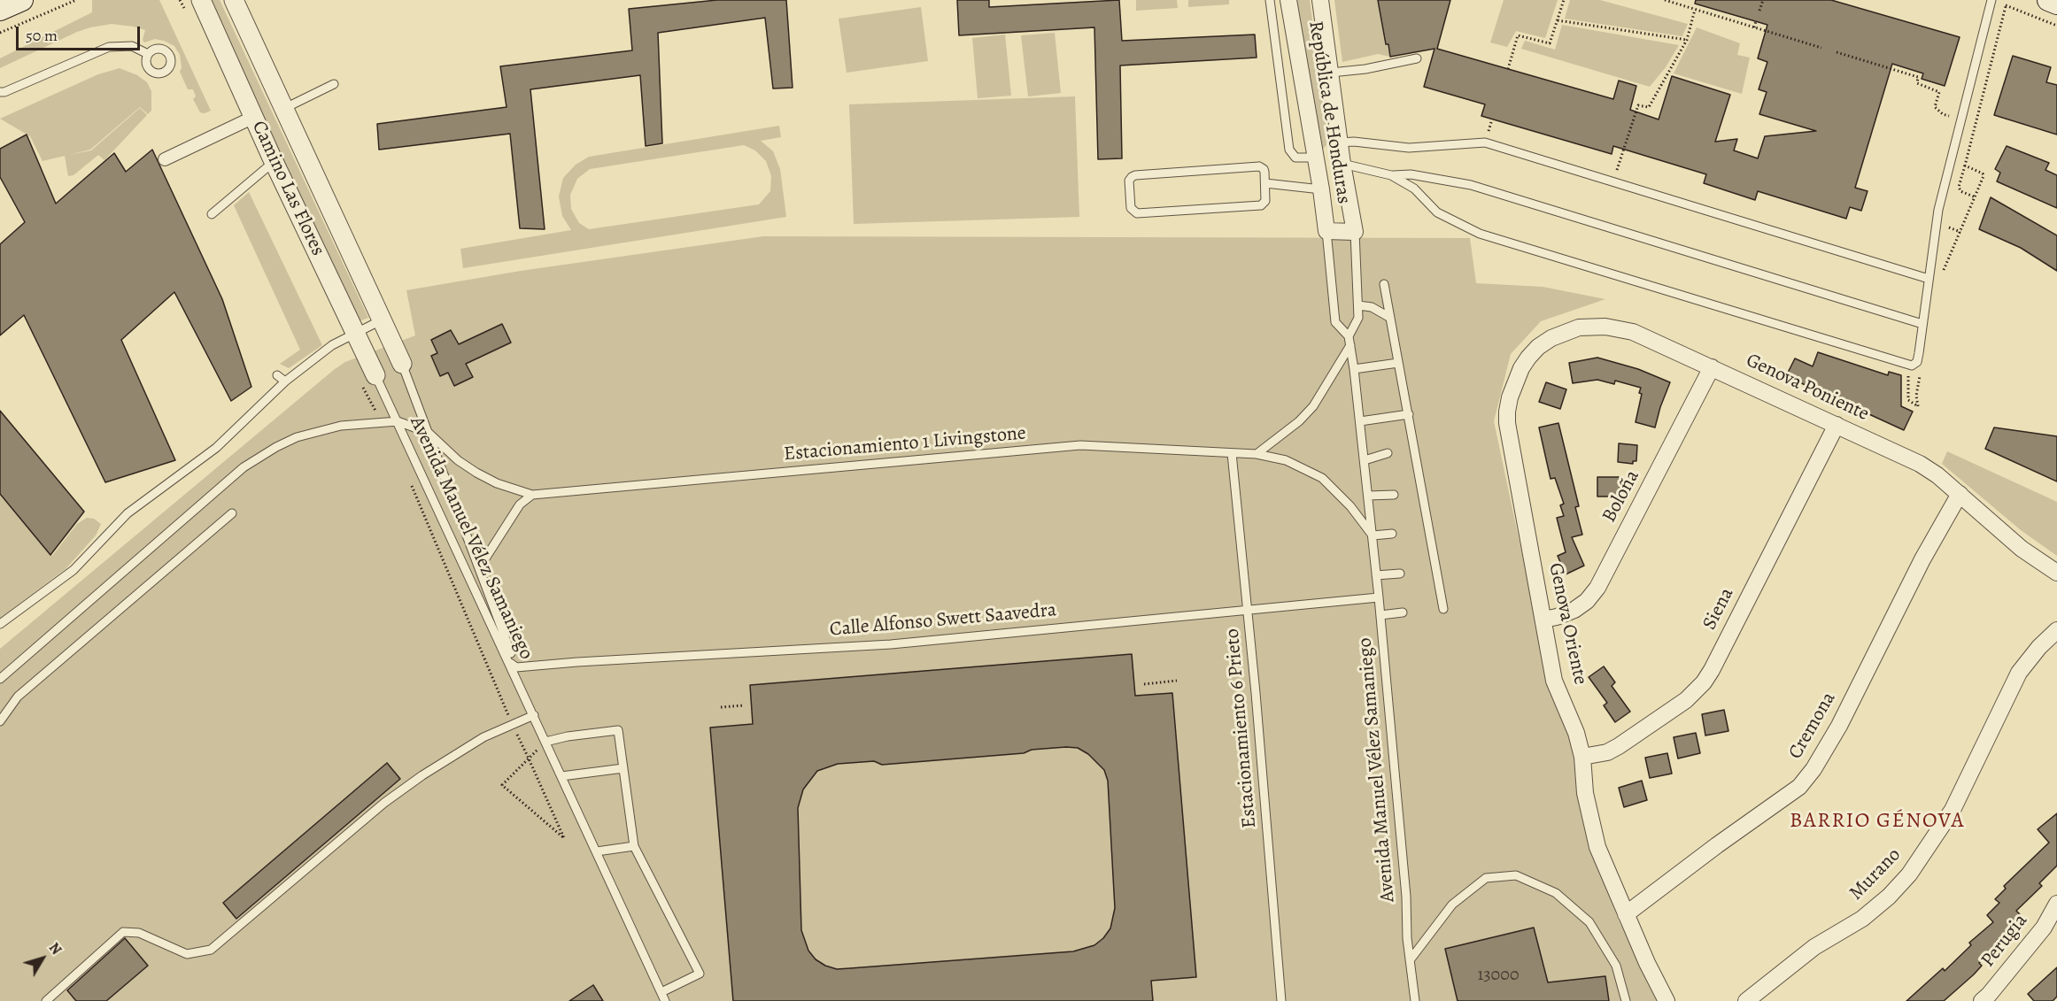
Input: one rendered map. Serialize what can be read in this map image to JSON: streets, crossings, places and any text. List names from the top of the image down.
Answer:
{
  "streets": {
    "street": [
      "República de Honduras",
      "Camino Las Flores",
      "Genova Poniente",
      "Boloña",
      "Siena",
      "Genova Oriente",
      "Cremona",
      "Murano",
      "Perugia"
    ],
    "lane": [
      "Estacionamiento 1 Livingstone",
      "Avenida Manuel Vélez Samaniego",
      "Calle Alfonso Swett Saavedra",
      "Estacionamiento 6 Prieto"
    ]
  },
  "crossings": [
    ["Camino Las Flores", "Avenida Manuel Vélez Samaniego"],
    ["Genova Poniente", "Boloña"],
    ["Genova Poniente", "Siena"],
    ["Genova Poniente", "Genova Oriente"],
    ["Genova Poniente", "Cremona"],
    ["Estacionamiento 1 Livingstone", "Avenida Manuel Vélez Samaniego"],
    ["Estacionamiento 1 Livingstone", "Estacionamiento 6 Prieto"],
    ["Boloña", "Genova Oriente"],
    ["Avenida Manuel Vélez Samaniego", "Calle Alfonso Swett Saavedra"],
    ["Siena", "Genova Oriente"],
    ["Calle Alfonso Swett Saavedra", "Estacionamiento 6 Prieto"],
    ["Genova Oriente", "Cremona"]
  ],
  "districts": ["BARRIO GÉNOVA"],
  "house_numbers": ["13000"],
  "scale_bar": "50 m",
  "north": "top right"
}
